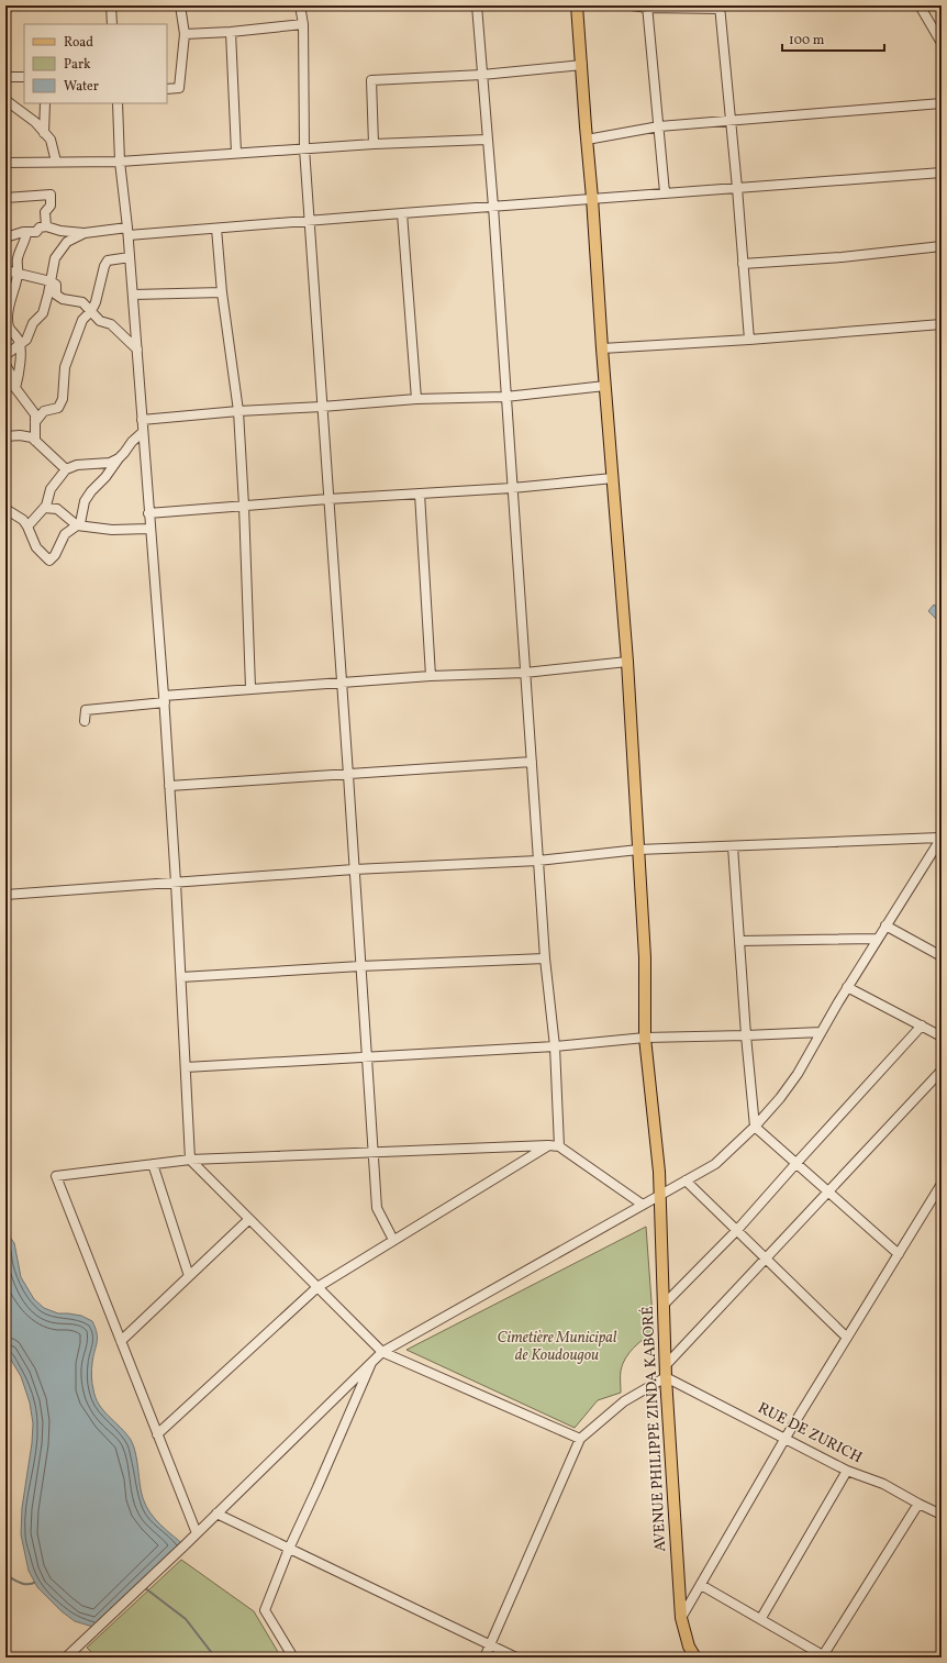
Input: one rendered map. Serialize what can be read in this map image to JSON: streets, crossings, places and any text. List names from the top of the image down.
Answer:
{
  "streets": {
    "main road": ["AVENUE PHILIPPE ZINDA KABORÉ"],
    "street": ["RUE DE ZURICH"]
  },
  "crossings": [
    ["AVENUE PHILIPPE ZINDA KABORÉ", "RUE DE ZURICH"]
  ],
  "parks": ["Cimetière Municipal de Koudougou"],
  "legend": ["Road", "Park", "Water"],
  "scale_bar": "100 m"
}
